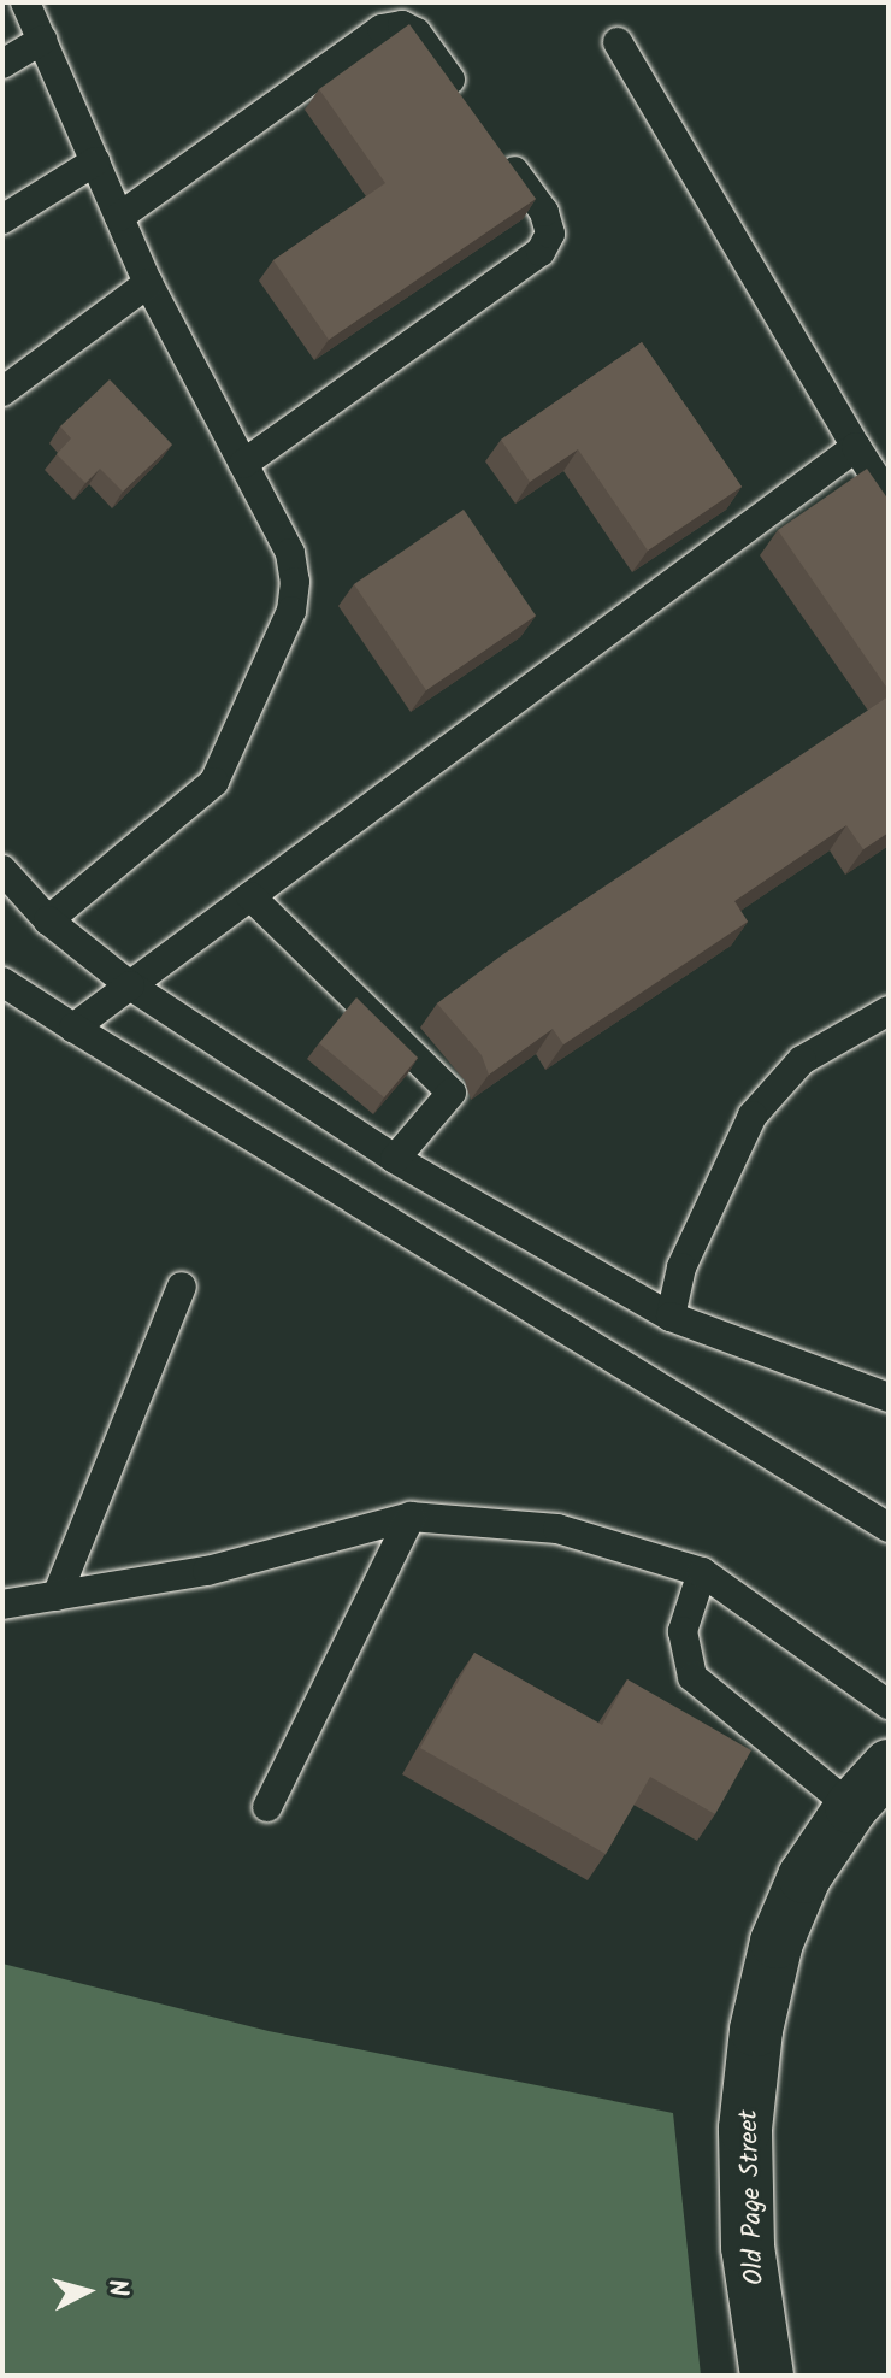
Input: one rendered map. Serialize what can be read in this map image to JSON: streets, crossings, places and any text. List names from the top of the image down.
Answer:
{
  "streets": {
    "street": ["Old Page Street"]
  },
  "north": "right"
}
